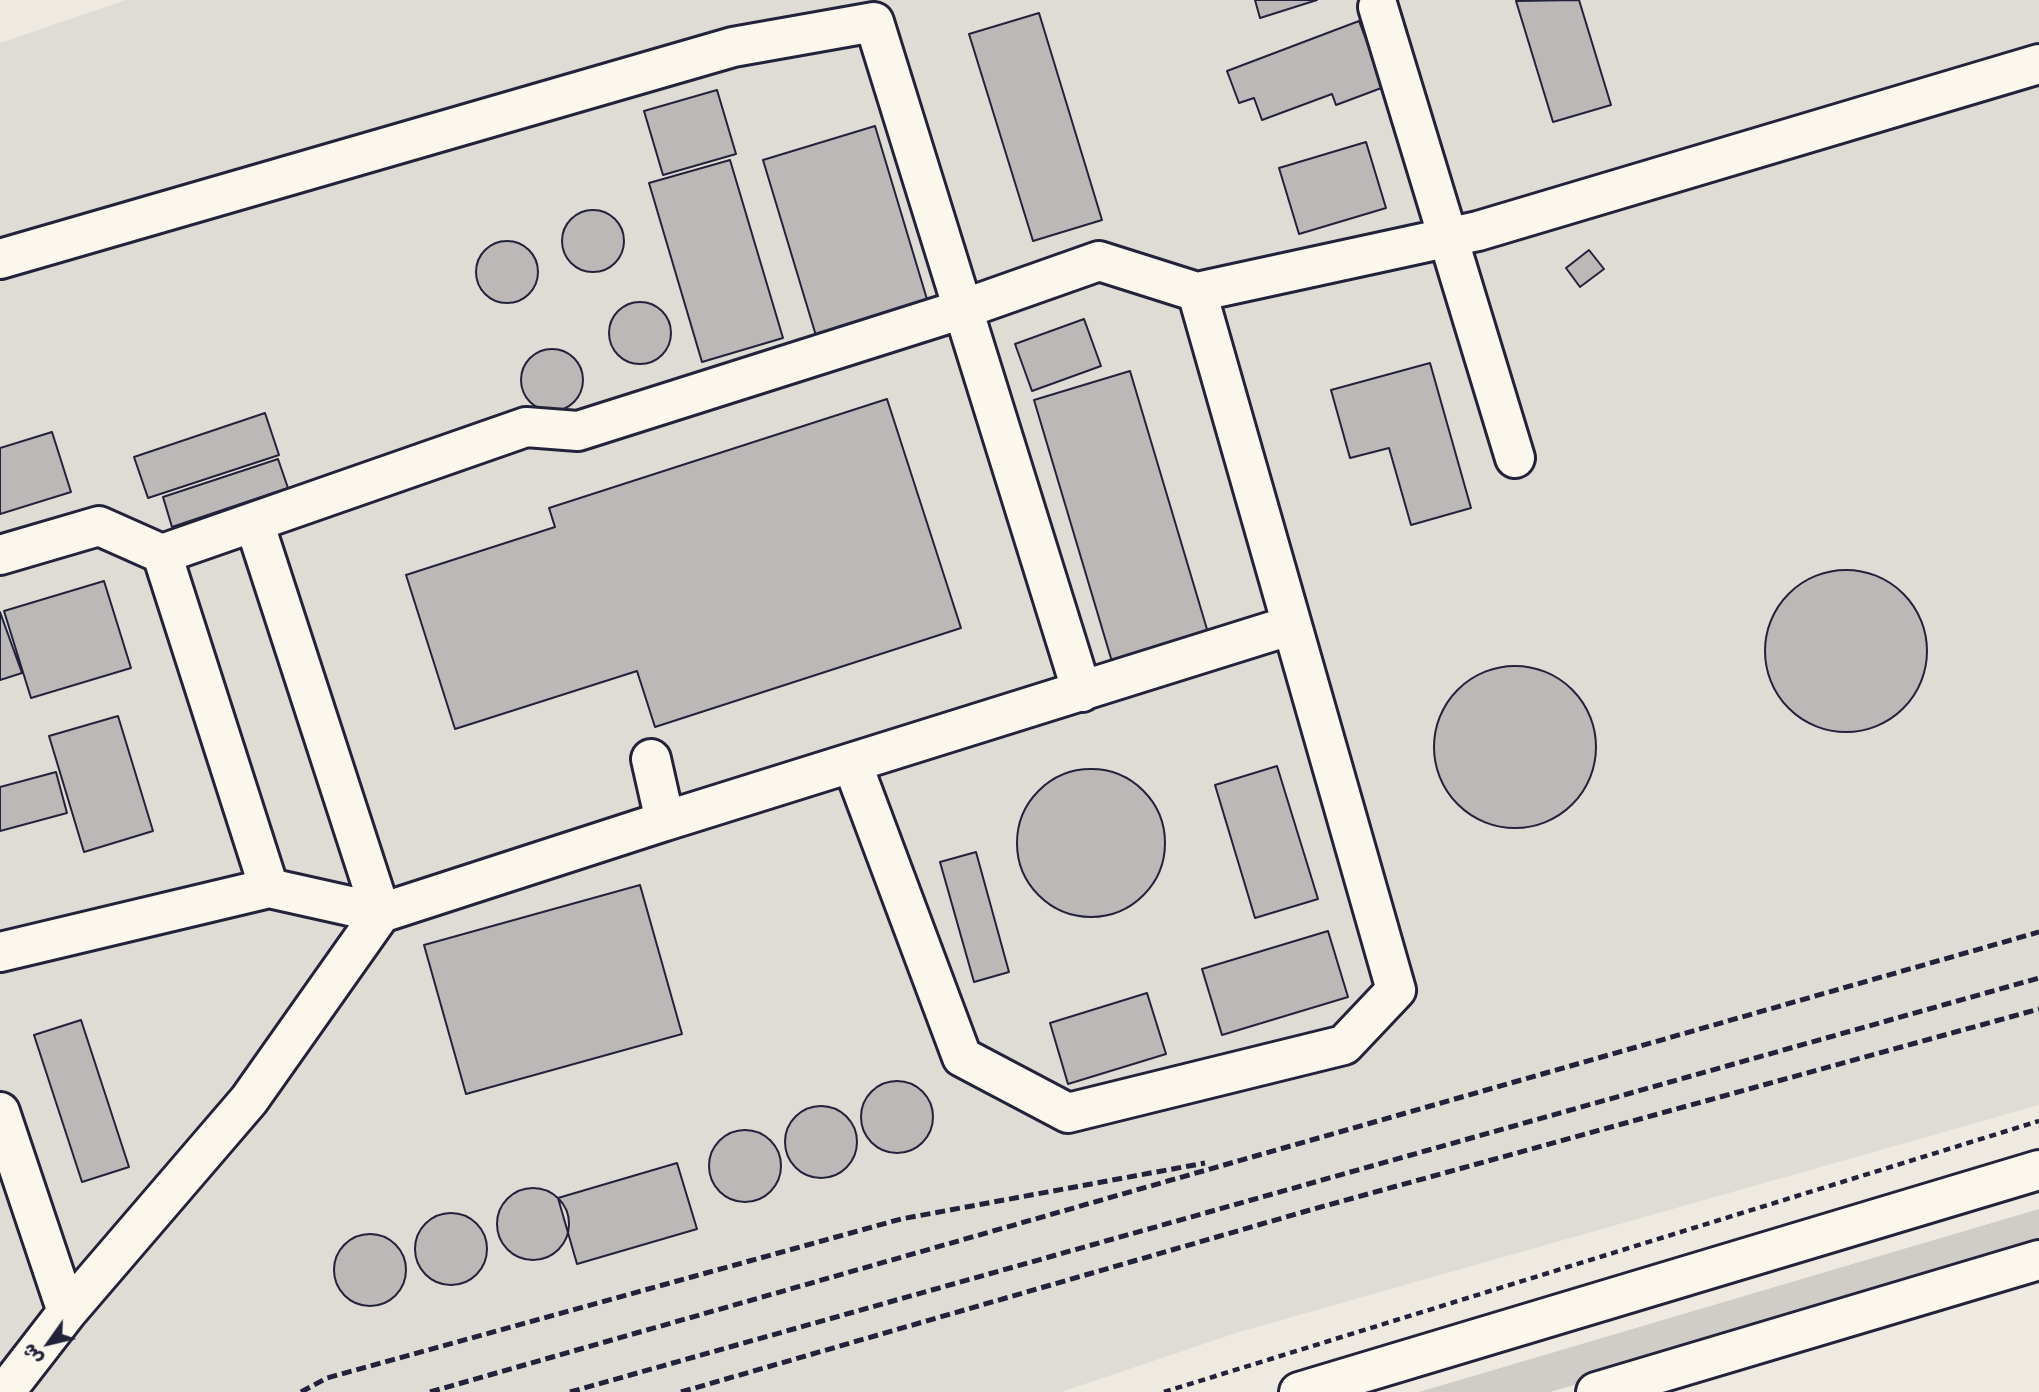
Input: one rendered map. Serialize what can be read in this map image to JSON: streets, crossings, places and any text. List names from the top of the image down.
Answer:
{
  "north": "bottom left"
}
